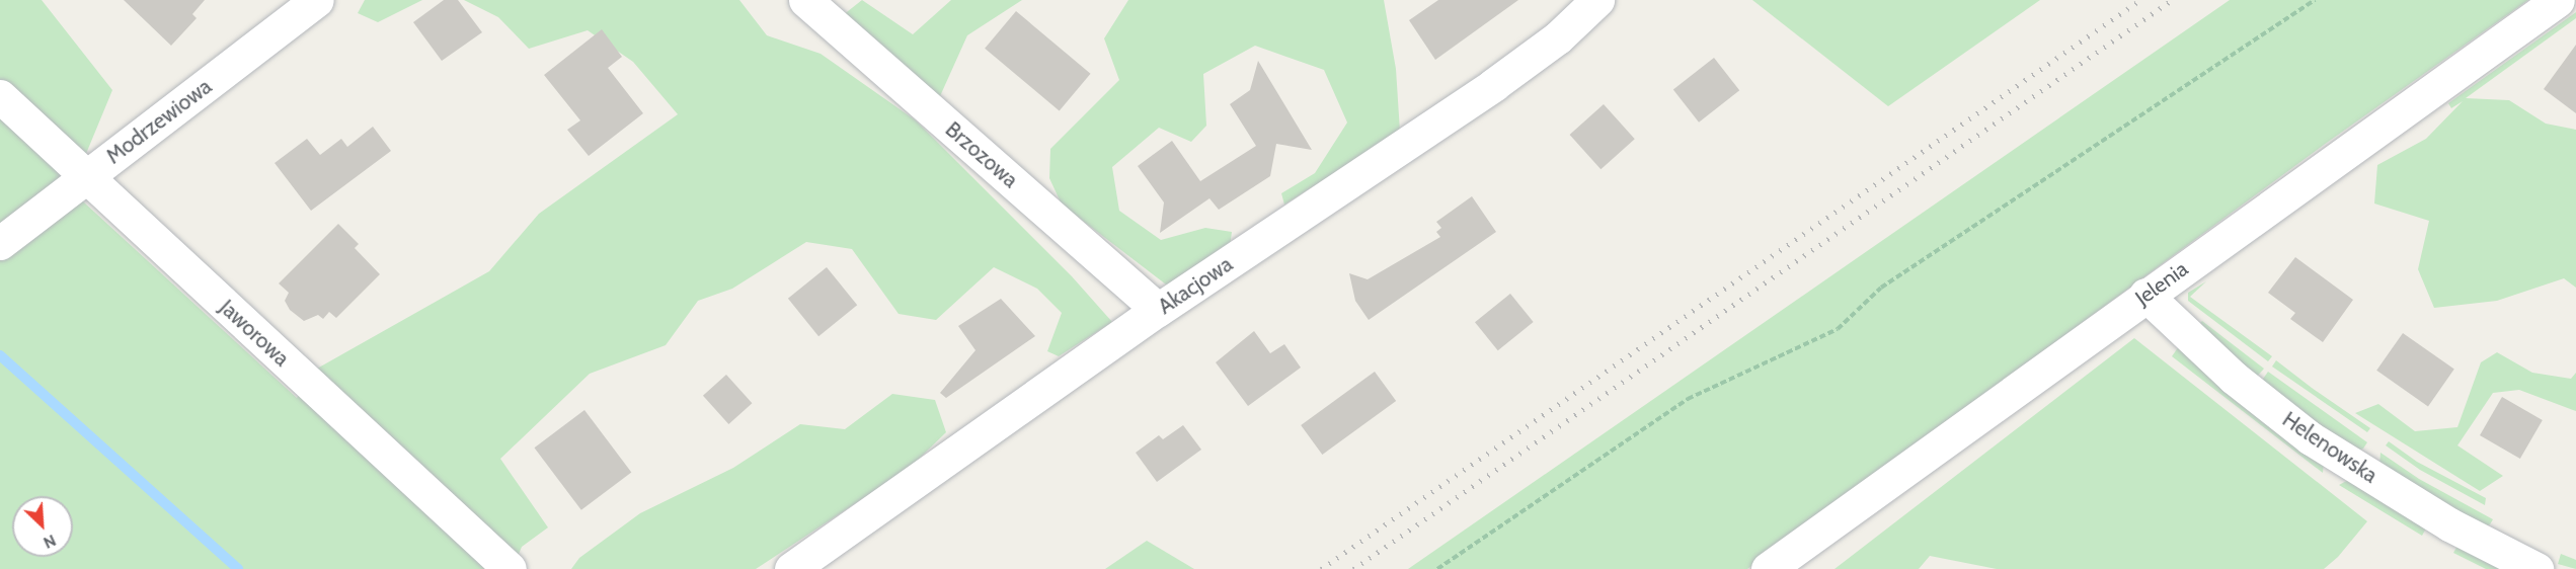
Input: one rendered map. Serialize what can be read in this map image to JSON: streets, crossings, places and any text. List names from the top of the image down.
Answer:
{
  "streets": {
    "street": [
      "Modrzewiowa",
      "Brzozowa",
      "Jelenia",
      "Akacjowa",
      "Jaworowa",
      "Helenowska"
    ]
  },
  "crossings": [
    ["Modrzewiowa", "Jaworowa"],
    ["Brzozowa", "Akacjowa"],
    ["Jelenia", "Helenowska"]
  ],
  "north": "bottom right"
}
